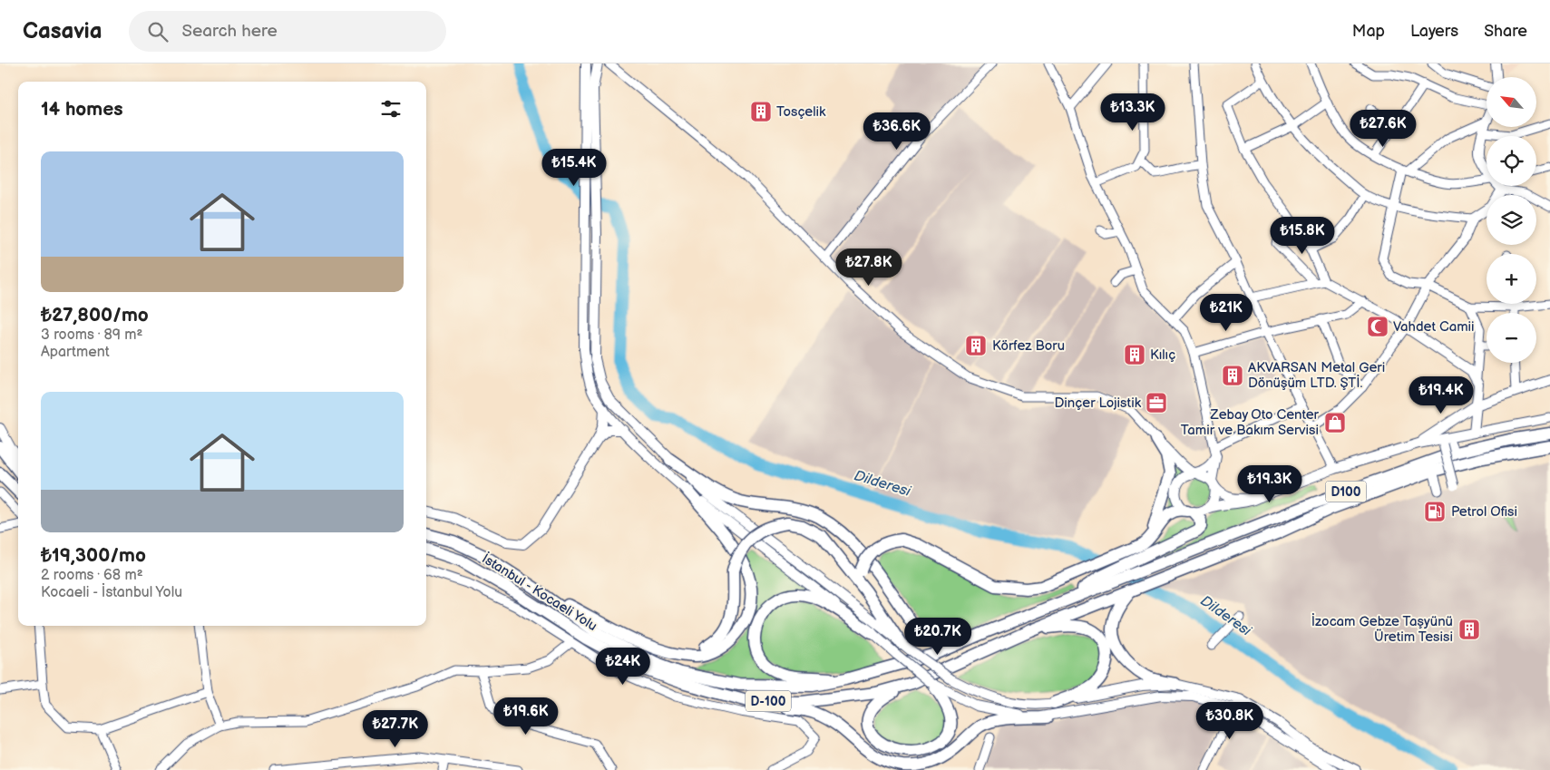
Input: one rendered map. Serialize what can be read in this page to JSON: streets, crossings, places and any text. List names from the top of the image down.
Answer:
{
  "streets": {
    "highway": ["D100", "İstanbul - Kocaeli Yolu", "D-100"]
  },
  "crossings": [
    ["D100", "İstanbul - Kocaeli Yolu"]
  ],
  "water": ["Dilderesi"],
  "places": {
    "building": [
      "Tosçelik",
      "Körfez Boru",
      "Kılıç",
      "AKVARSAN Metal Geri Dönüşüm LTD. ŞTİ.",
      "İzocam Gebze Taşyünü Üretim Tesisi"
    ],
    "mosque": ["Vahdet Camii"],
    "office": ["Dinçer Lojistik"],
    "shop": ["Zebay Oto Center Tamir ve Bakım Servisi"],
    "fuel station": ["Petrol Ofisi"]
  },
  "north": "top left",
  "page": {
    "header": "Casavia",
    "search": "Search here",
    "nav": ["Map", "Layers", "Share"],
    "map_buttons": ["+", "−"],
    "heading": "14 homes",
    "price": [
      "₺13.3K",
      "₺27.6K",
      "₺36.6K",
      "₺15.4K",
      "₺15.8K",
      "₺27.8K",
      "₺21K",
      "₺19.4K",
      "₺19.3K",
      "₺20.7K",
      "₺24K",
      "₺19.6K",
      "₺30.8K",
      "₺27.7K"
    ],
    "list": [
      {
        "name": "₺27,800/mo",
        "note": "3 rooms · 89 m² · Apartment"
      },
      {
        "name": "₺19,300/mo",
        "note": "2 rooms · 68 m² · Kocaeli - İstanbul Yolu"
      }
    ]
  }
}
